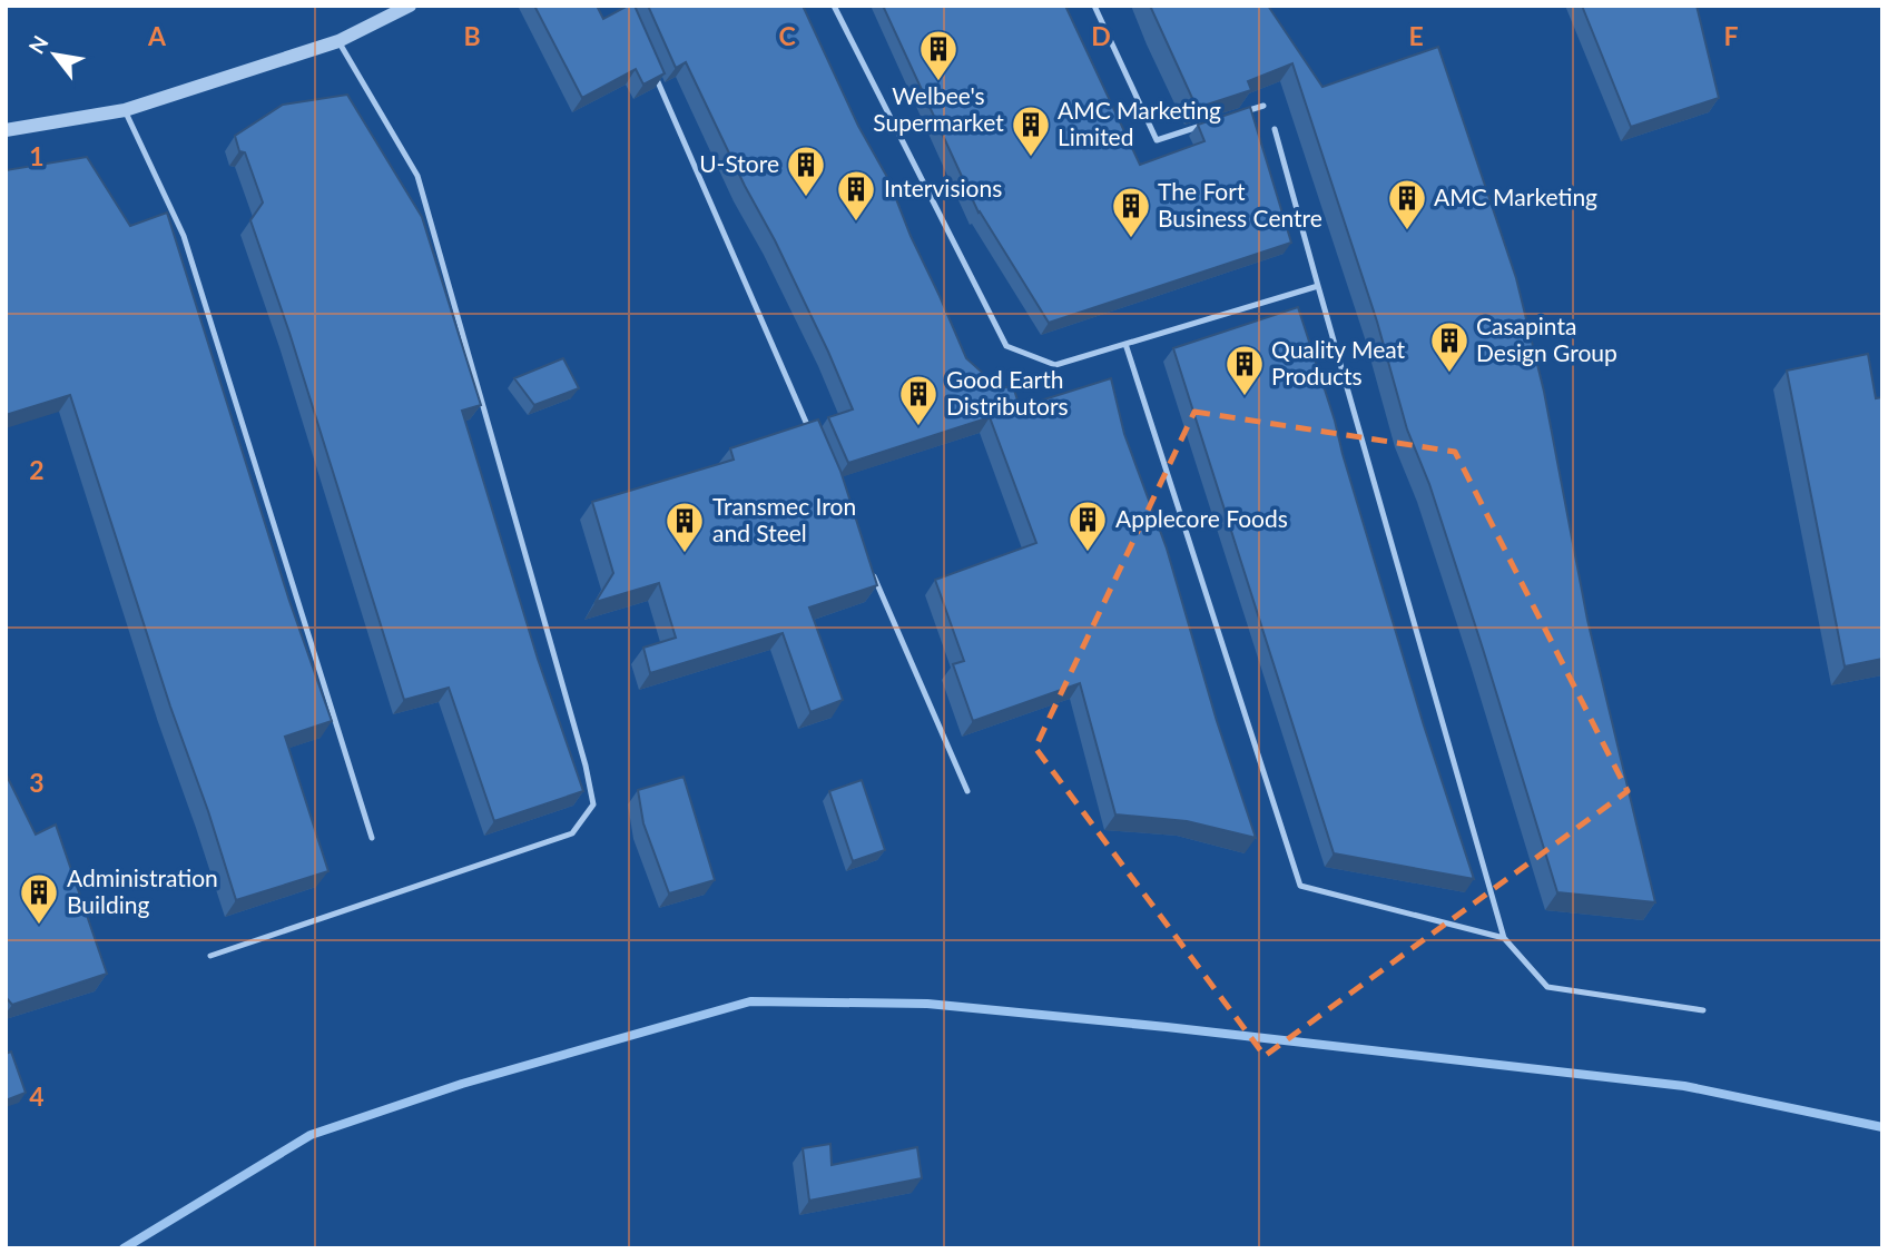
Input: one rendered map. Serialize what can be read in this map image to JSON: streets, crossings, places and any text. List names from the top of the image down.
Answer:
{
  "places": {
    "building": [
      "Welbee's Supermarket",
      "AMC Marketing Limited",
      "U-Store",
      "Intervisions",
      "AMC Marketing",
      "The Fort Business Centre",
      "Casapinta Design Group",
      "Quality Meat Products",
      "Good Earth Distributors",
      "Applecore Foods",
      "Transmec Iron and Steel",
      "Administration Building"
    ]
  },
  "north": "top left",
  "grid": {
    "columns": [
      "A",
      "B",
      "C",
      "D",
      "E",
      "F"
    ],
    "rows": [
      "1",
      "2",
      "3",
      "4"
    ]
  }
}
